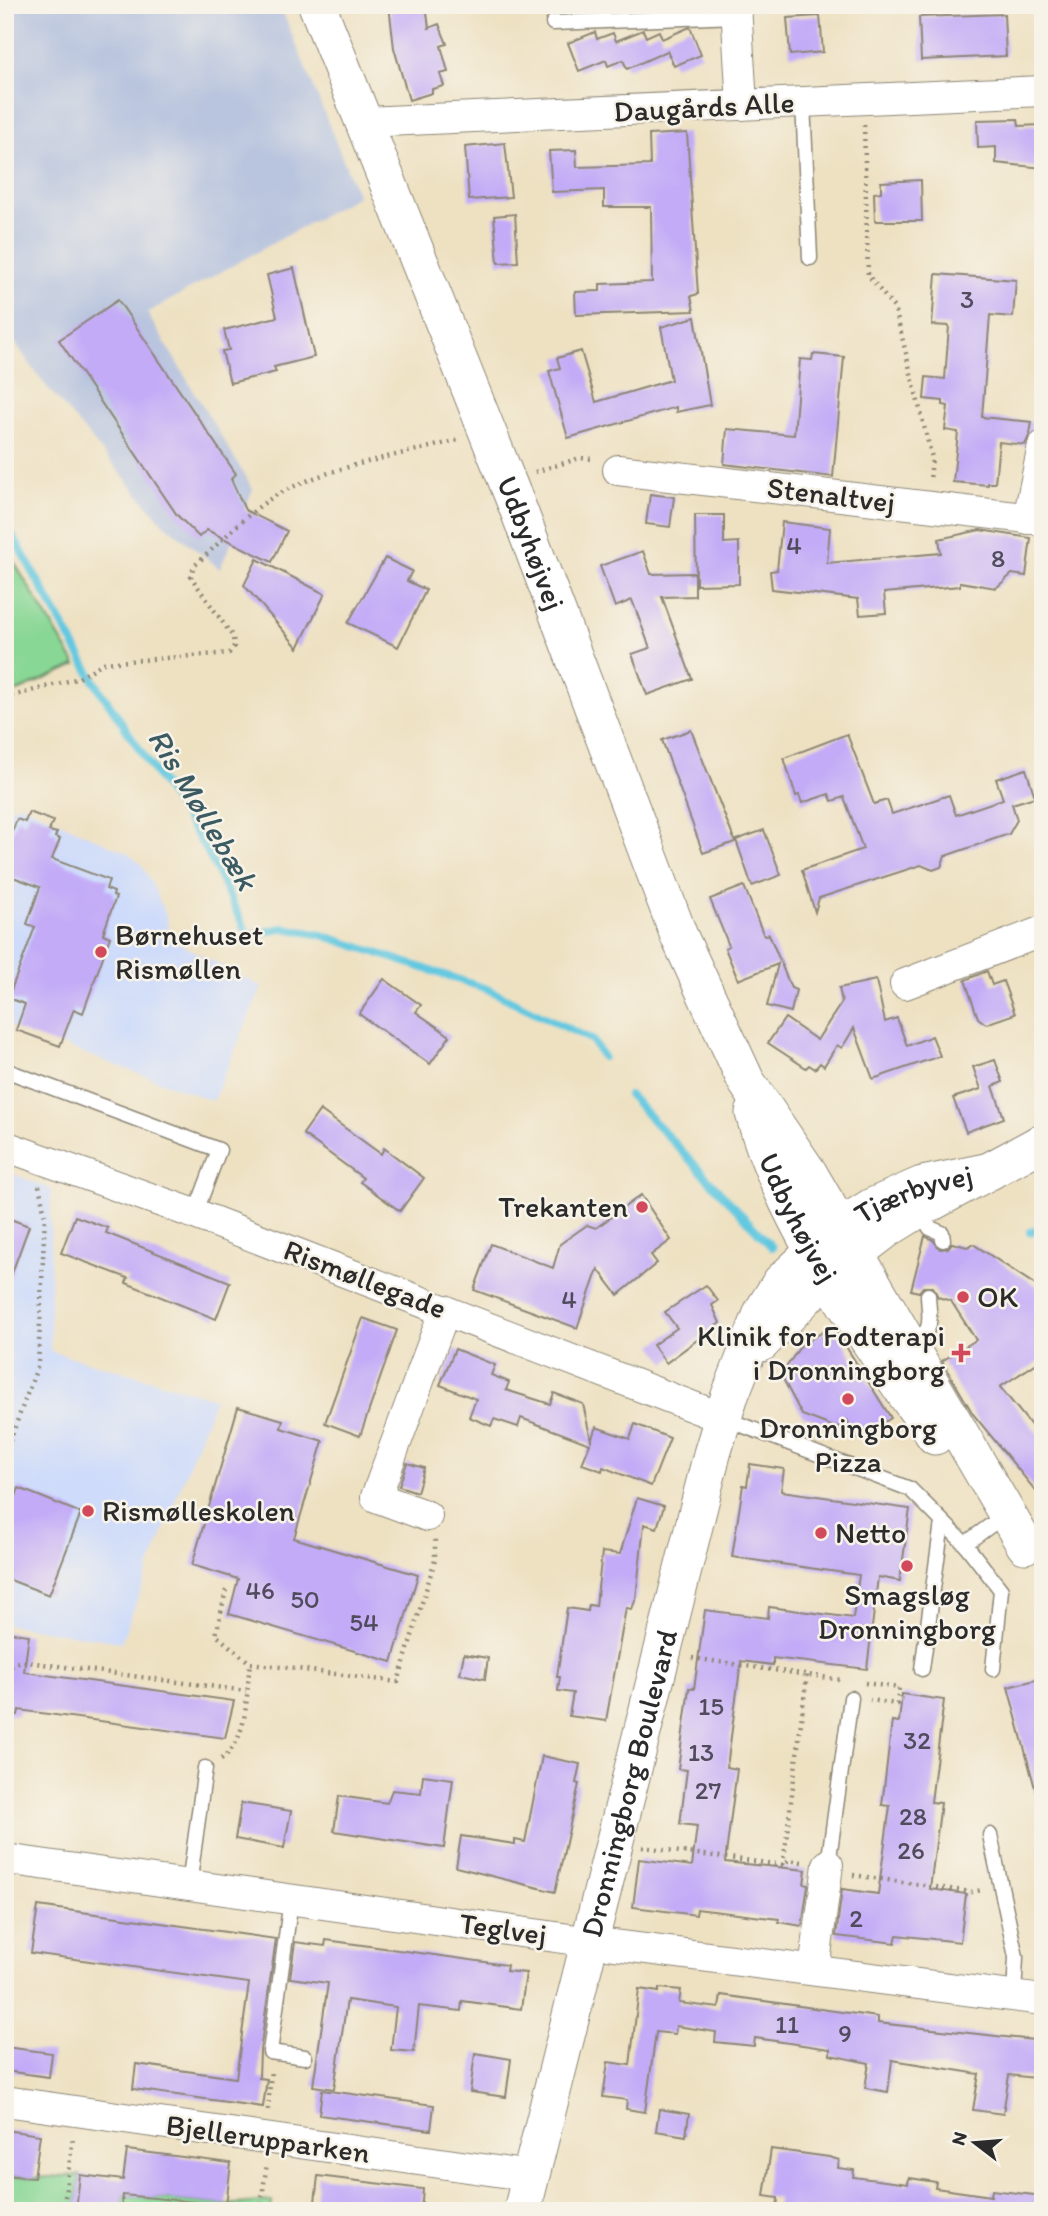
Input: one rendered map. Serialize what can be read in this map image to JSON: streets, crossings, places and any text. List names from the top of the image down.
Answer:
{
  "streets": {
    "street": [
      "Daugårds Alle",
      "Stenaltvej",
      "Udbyhøjvej",
      "Tjærbyvej",
      "Rismøllegade",
      "Dronningborg Boulevard",
      "Teglvej",
      "Bjellerupparken"
    ]
  },
  "crossings": [
    ["Daugårds Alle", "Udbyhøjvej"],
    ["Udbyhøjvej", "Tjærbyvej"],
    ["Udbyhøjvej", "Dronningborg Boulevard"],
    ["Tjærbyvej", "Dronningborg Boulevard"],
    ["Rismøllegade", "Dronningborg Boulevard"],
    ["Dronningborg Boulevard", "Teglvej"],
    ["Dronningborg Boulevard", "Bjellerupparken"]
  ],
  "water": ["Ris Møllebæk"],
  "places": {
    "other": [
      "Børnehuset Rismøllen",
      "Trekanten",
      "OK",
      "Dronningborg Pizza",
      "Rismølleskolen",
      "Netto",
      "Smagsløg Dronningborg"
    ],
    "health": ["Klinik for Fodterapi i Dronningborg"]
  },
  "house_numbers": [
    "3",
    "4",
    "8",
    "4",
    "46",
    "50",
    "54",
    "15",
    "32",
    "13",
    "27",
    "28",
    "26",
    "2",
    "11",
    "9"
  ],
  "north": "left"
}
